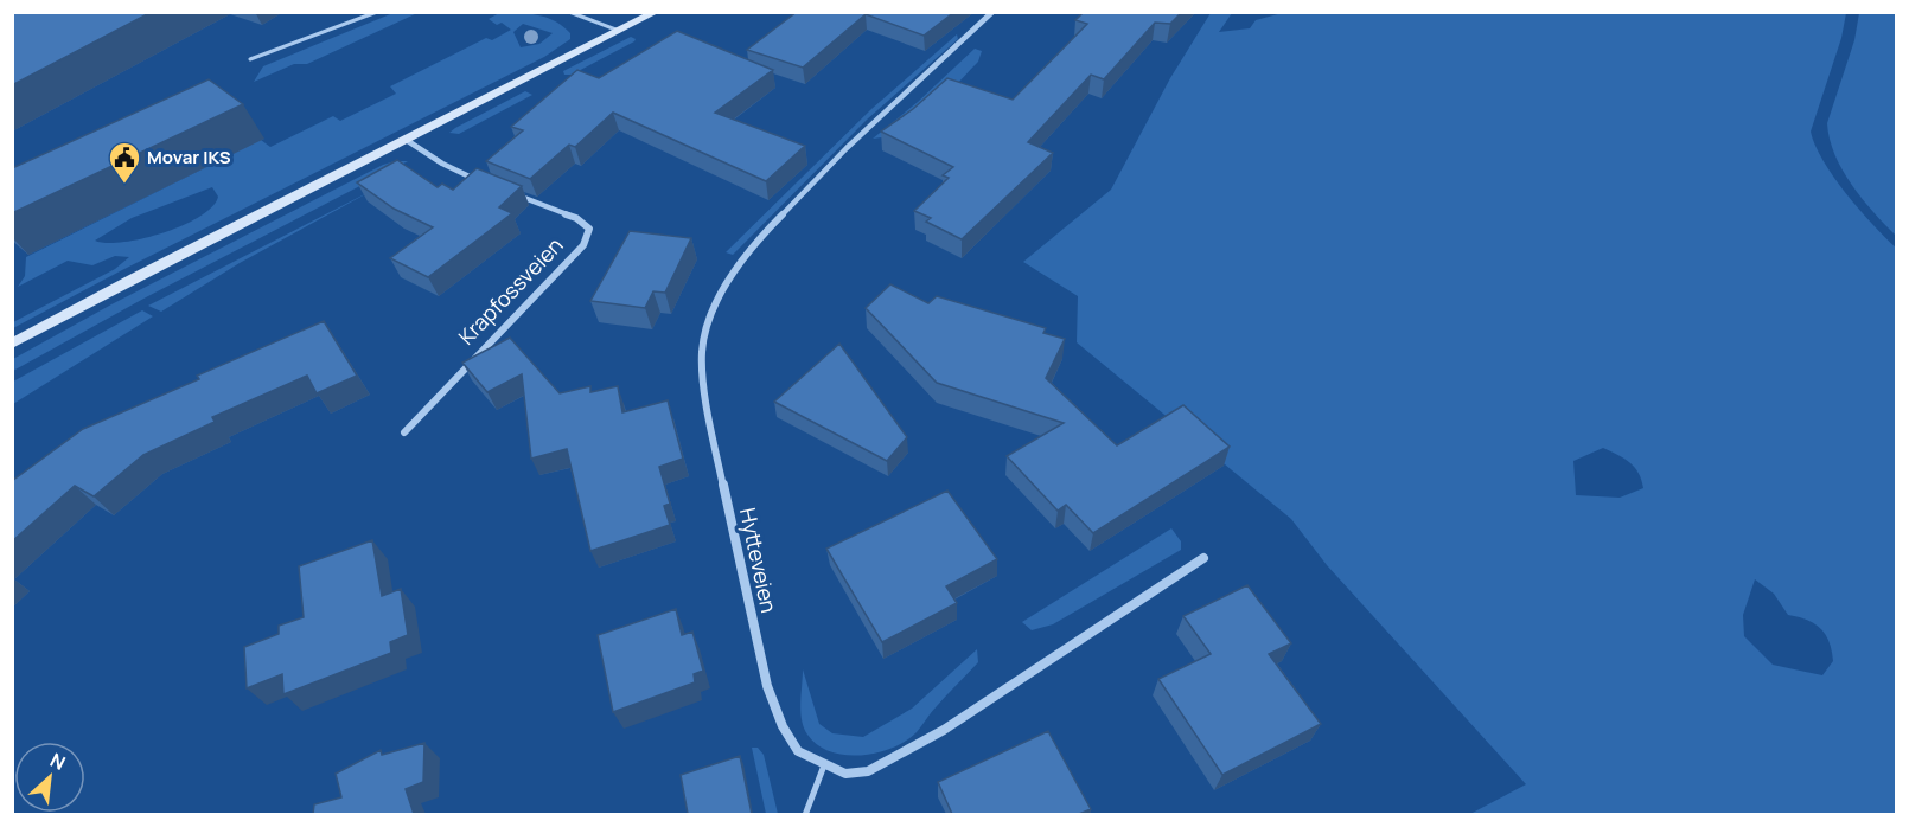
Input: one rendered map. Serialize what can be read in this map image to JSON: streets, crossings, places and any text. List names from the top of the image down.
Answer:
{
  "streets": {
    "street": ["Krapfossveien", "Hytteveien"]
  },
  "places": {
    "public building": ["Movar IKS"]
  },
  "north": "top right"
}
